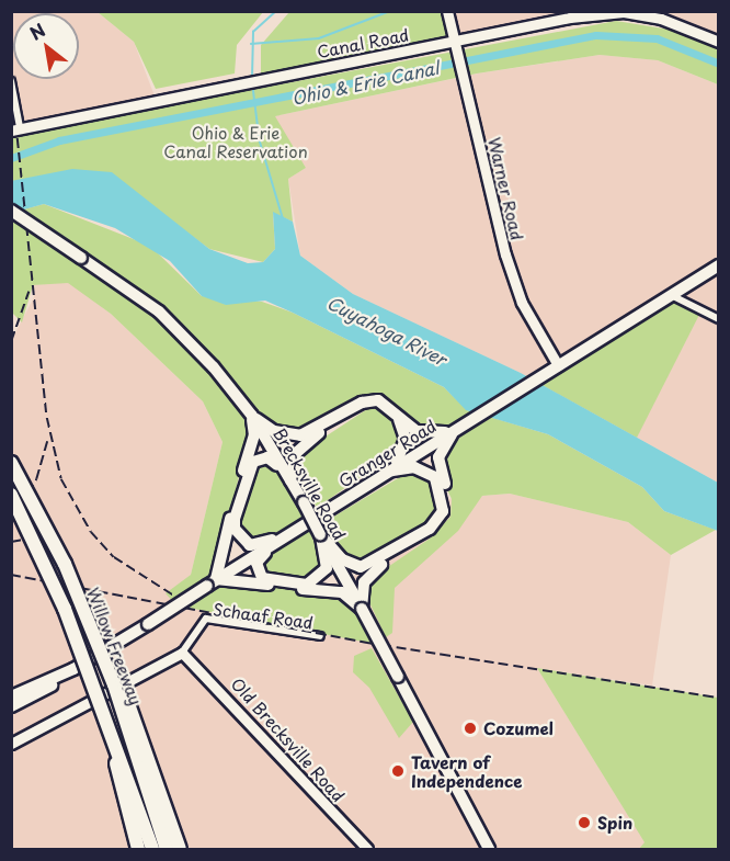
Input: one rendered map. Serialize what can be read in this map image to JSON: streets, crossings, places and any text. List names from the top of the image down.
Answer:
{
  "streets": {
    "highway": ["Willow Freeway"],
    "main road": ["Granger Road", "Brecksville Road"],
    "street": [
      "Canal Road",
      "Warner Road",
      "Schaaf Road",
      "Old Brecksville Road"
    ]
  },
  "crossings": [
    ["Canal Road", "Warner Road"],
    ["Warner Road", "Granger Road"],
    ["Schaaf Road", "Old Brecksville Road"]
  ],
  "water": ["Ohio & Erie Canal", "Cuyahoga River"],
  "parks": ["Ohio & Erie Canal Reservation"],
  "places": ["Cozumel", "Tavern of Independence", "Spin"],
  "north": "top left"
}
